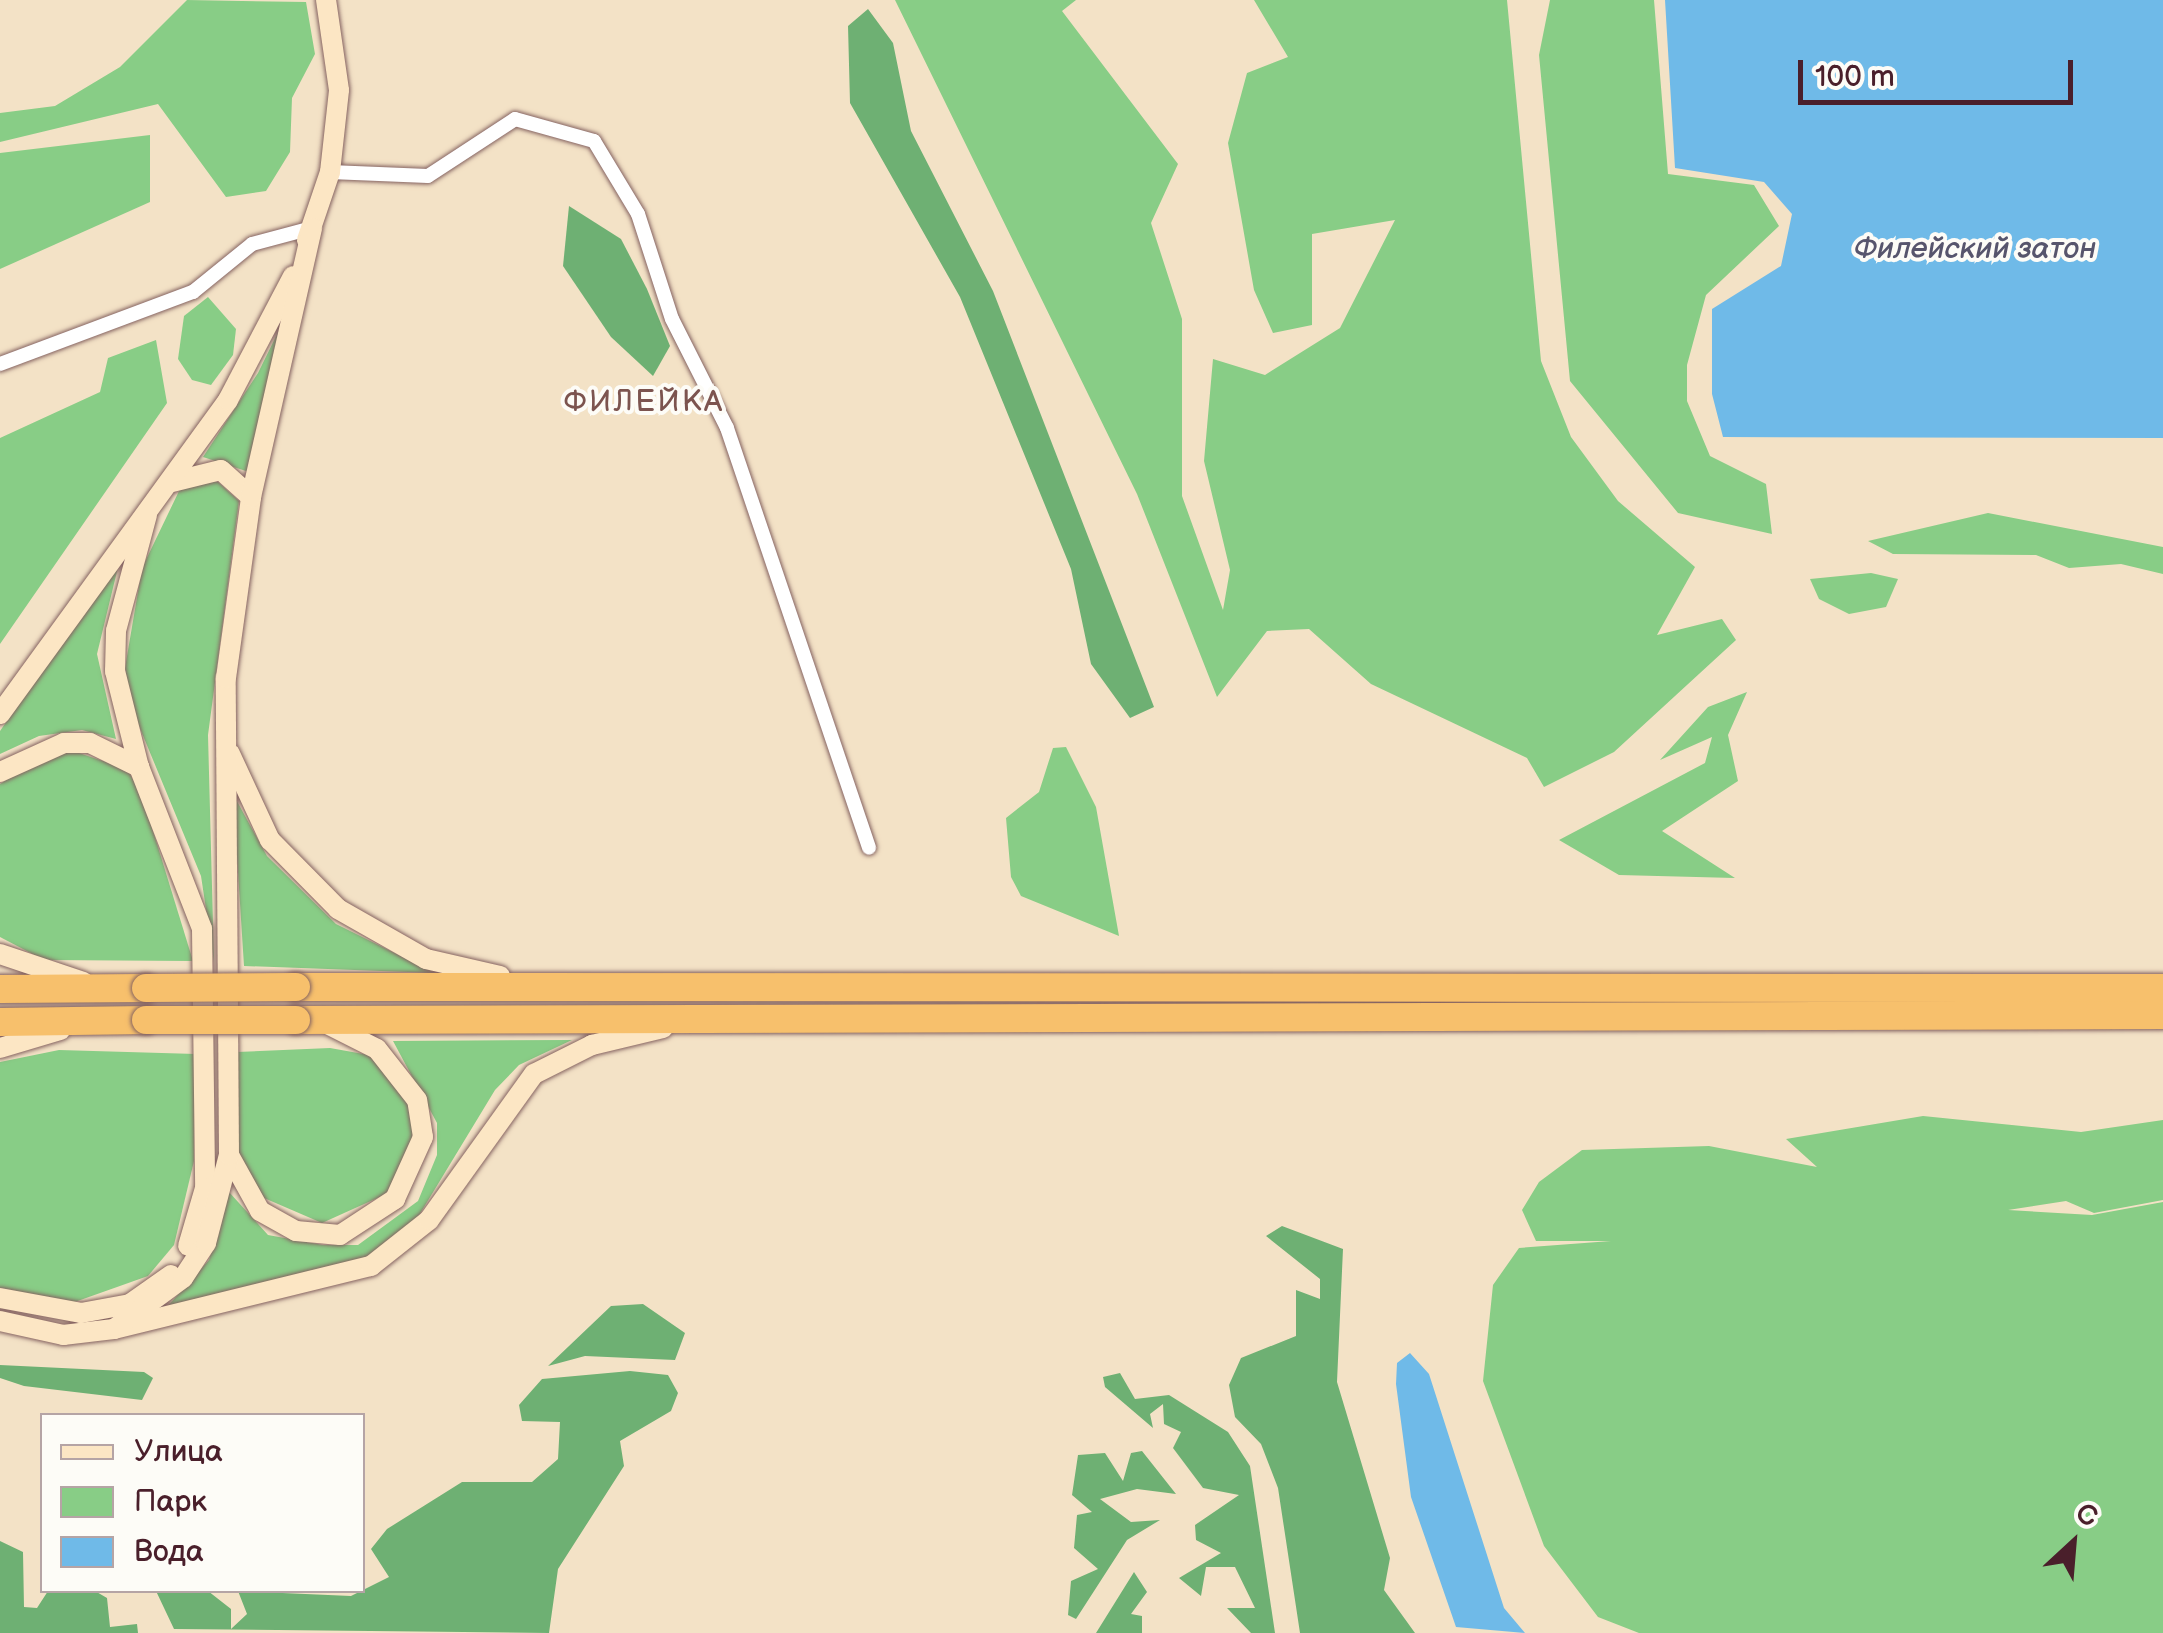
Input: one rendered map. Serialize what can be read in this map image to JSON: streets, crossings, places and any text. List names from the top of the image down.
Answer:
{
  "districts": ["ФИЛЕЙКА"],
  "water": ["Филейский затон"],
  "legend": ["Улица", "Парк", "Вода"],
  "scale_bar": "100 m",
  "north": "top right"
}
